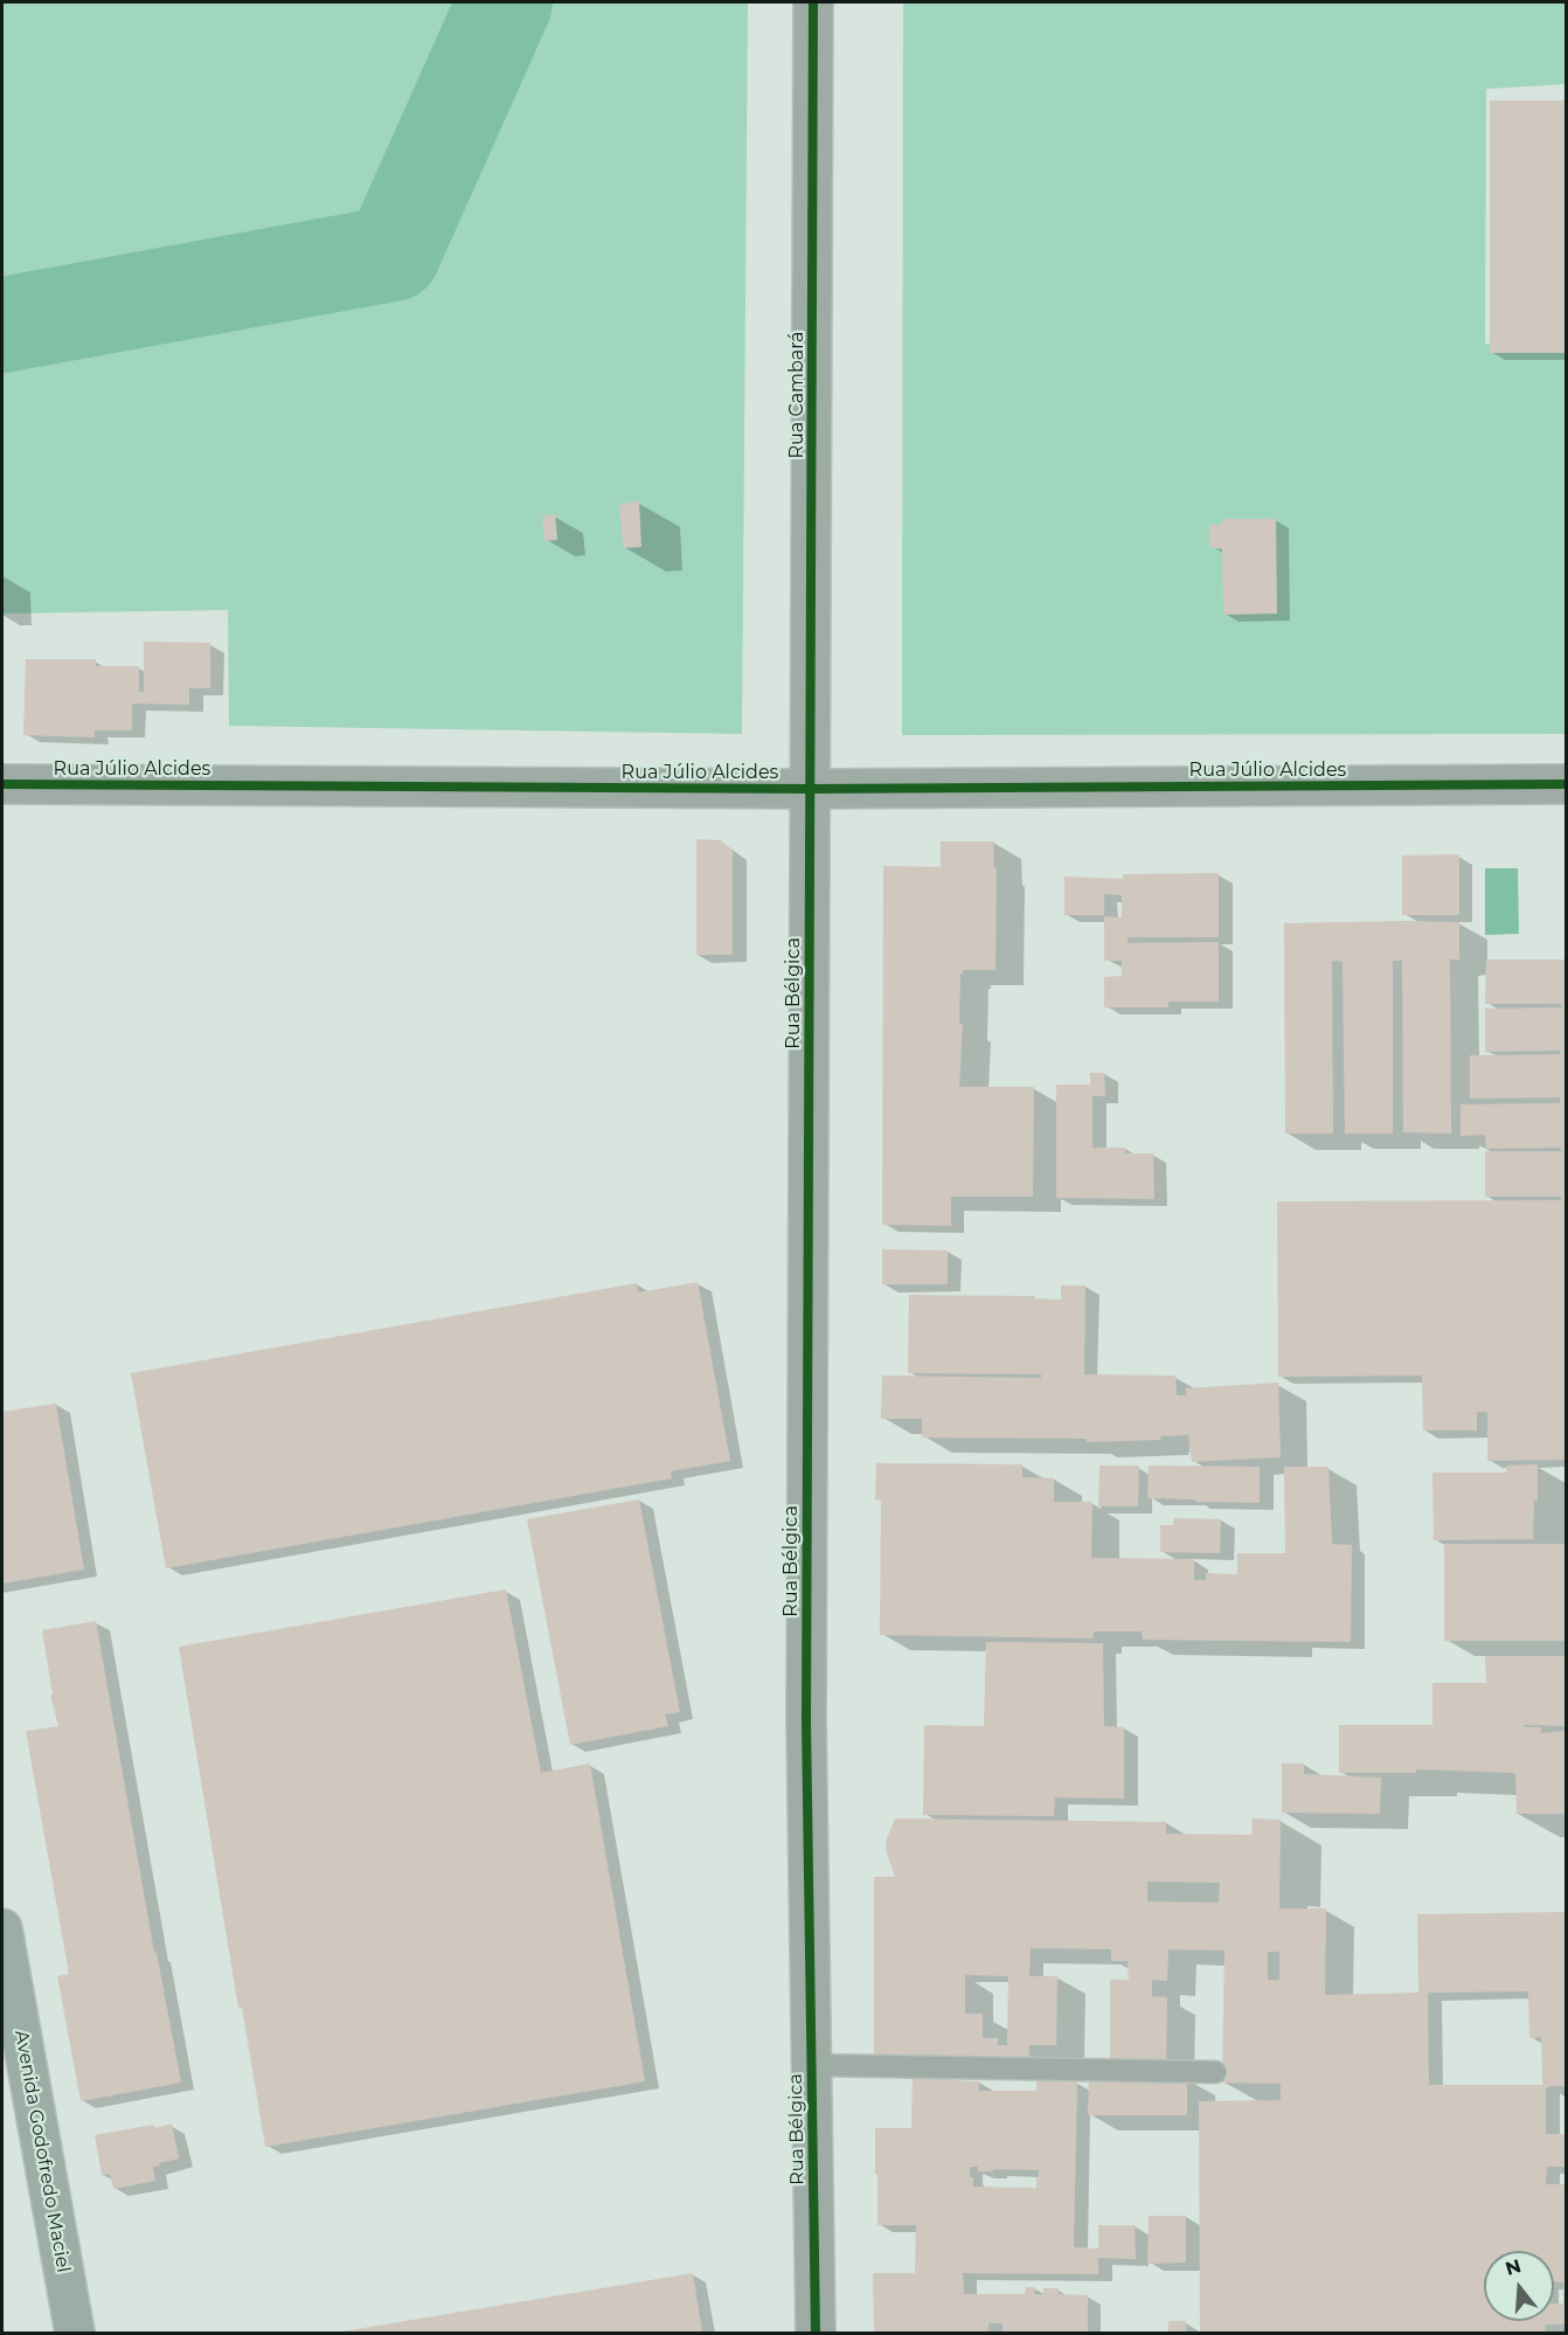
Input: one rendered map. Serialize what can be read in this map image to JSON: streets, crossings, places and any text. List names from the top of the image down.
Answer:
{
  "streets": {
    "main road": ["Avenida Godofredo Maciel"],
    "street": ["Rua Cambará", "Rua Júlio Alcides", "Rua Bélgica"]
  },
  "crossings": [
    ["Rua Cambará", "Rua Júlio Alcides"],
    ["Rua Cambará", "Rua Bélgica"],
    ["Rua Júlio Alcides", "Rua Bélgica"]
  ],
  "north": "top"
}
